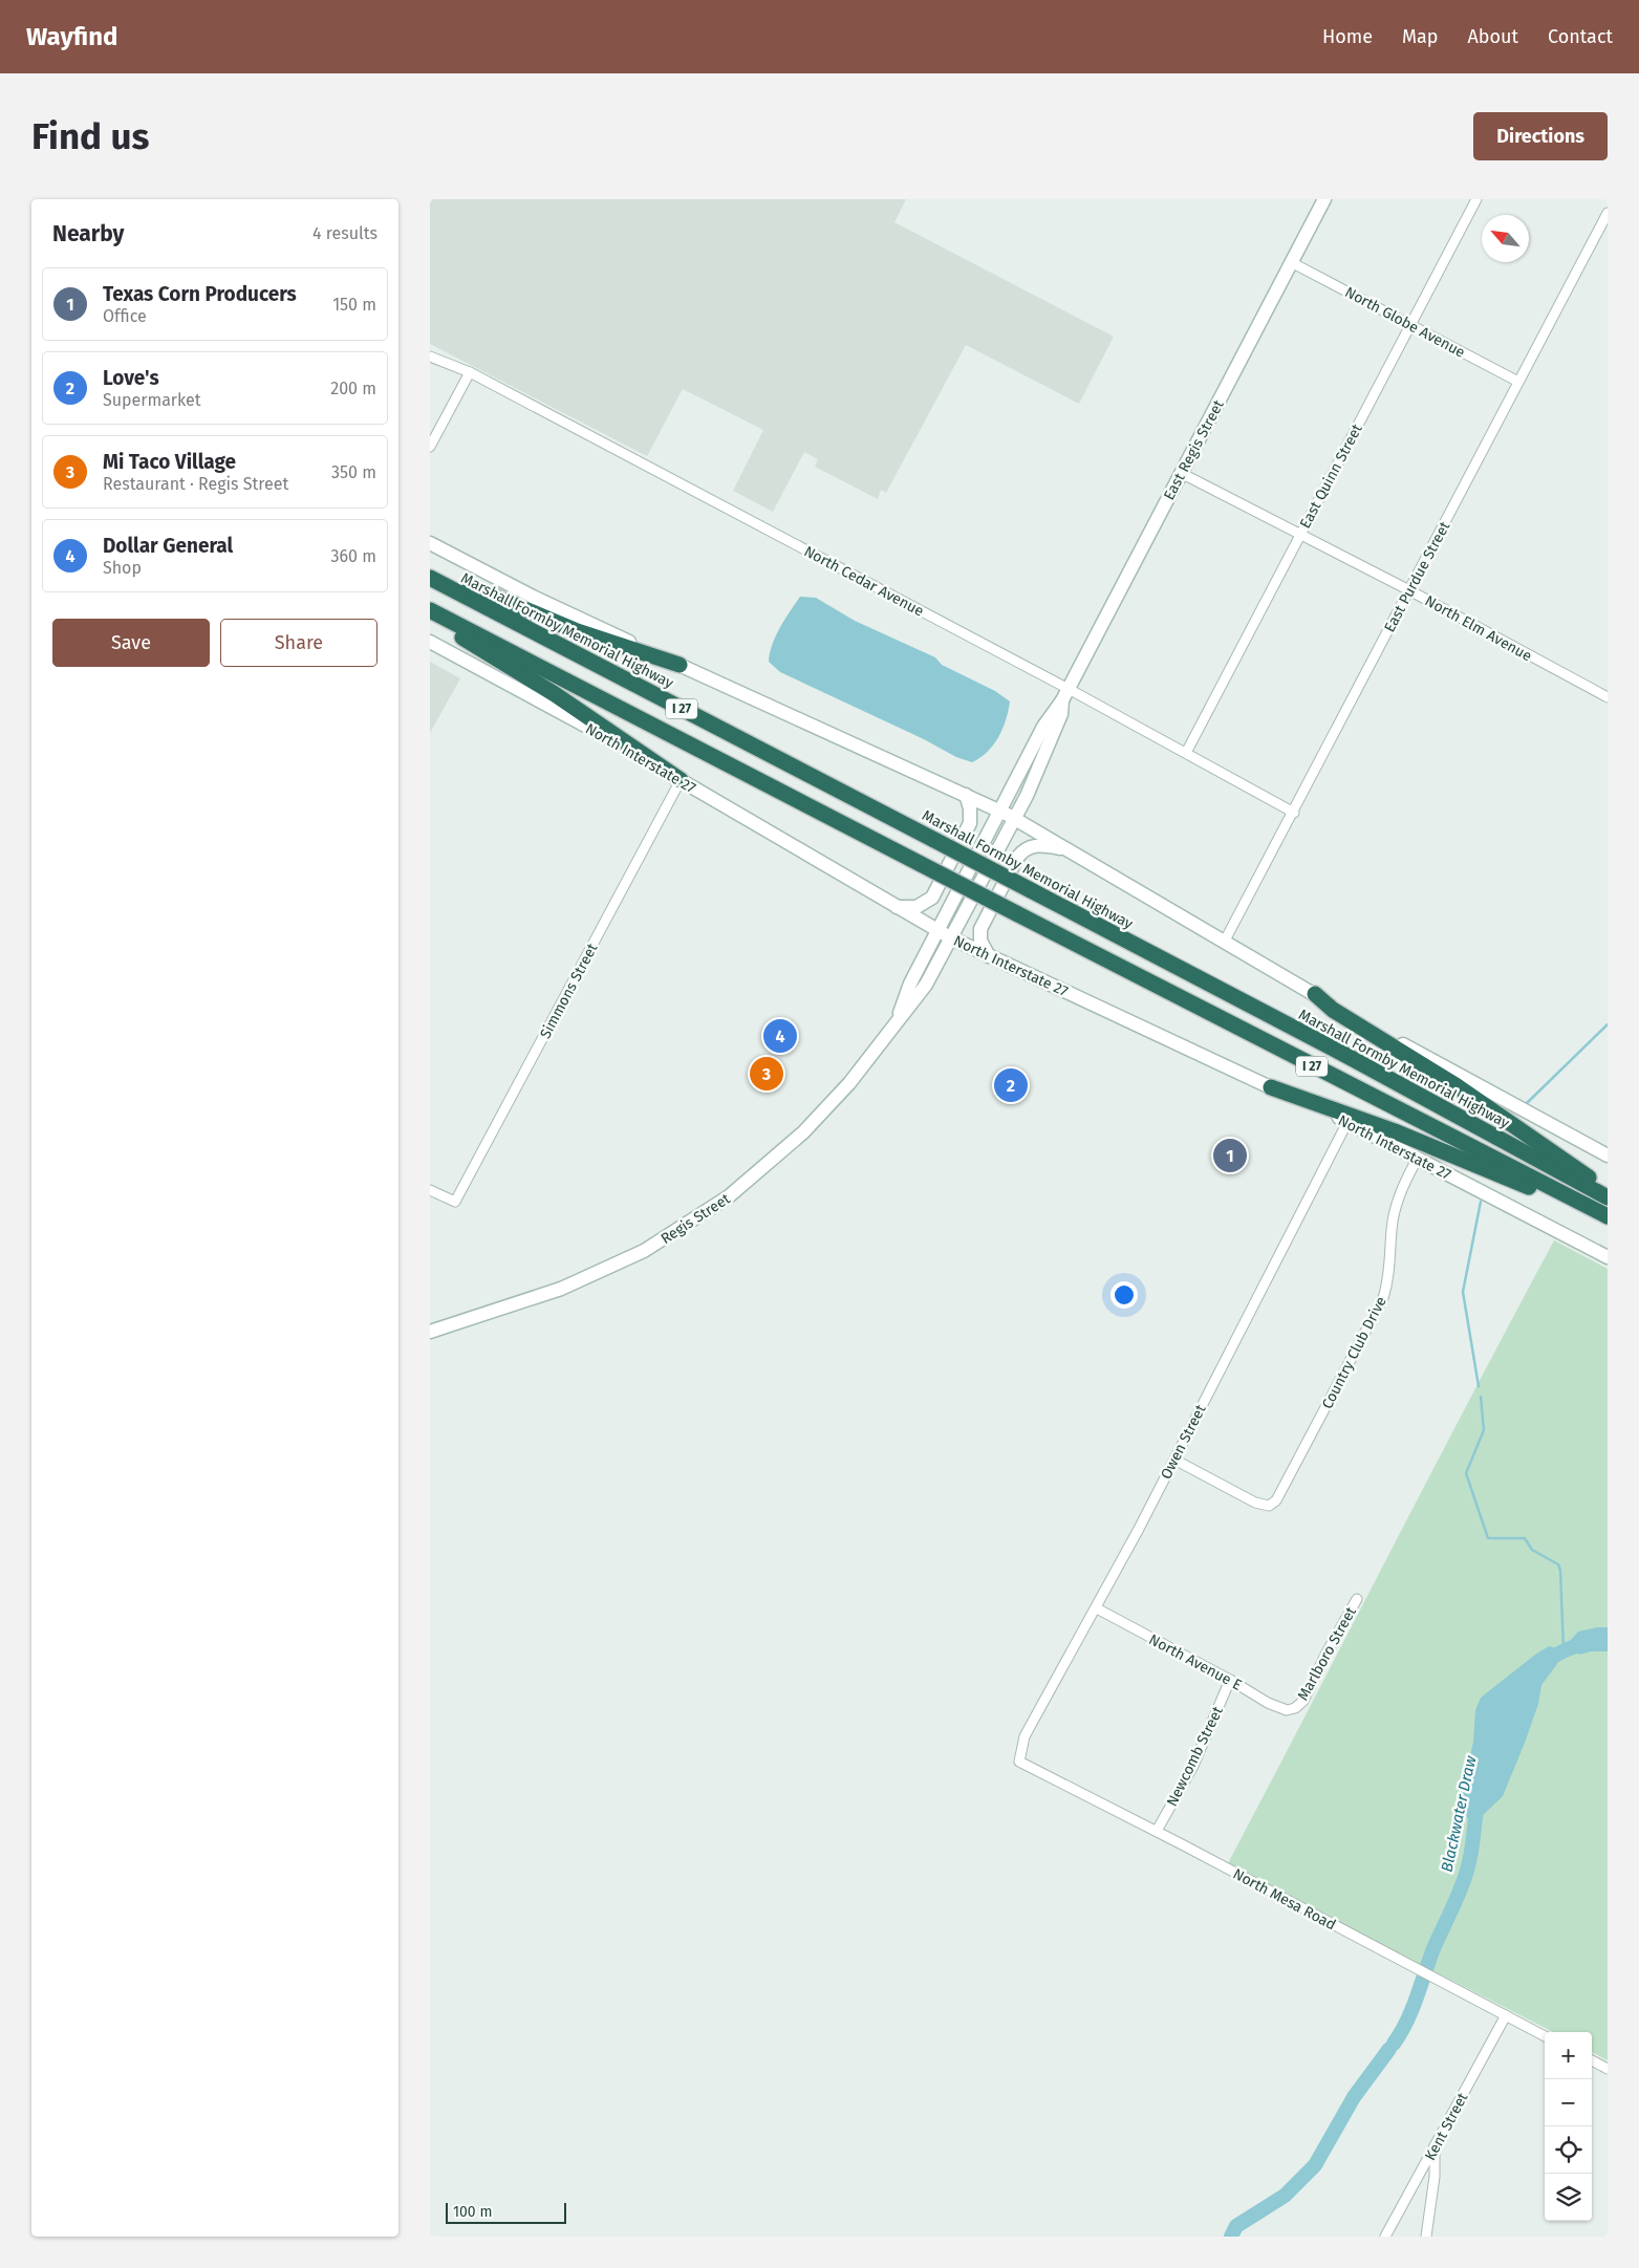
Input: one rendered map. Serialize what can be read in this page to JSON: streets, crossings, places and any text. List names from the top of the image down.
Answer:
{
  "streets": {
    "highway": ["Marshall Formby Memorial Highway", "I 27"],
    "main road": ["East Regis Street", "North Interstate 27", "Regis Street"],
    "street": [
      "North Globe Avenue",
      "East Quinn Street",
      "East Purdue Street",
      "North Cedar Avenue",
      "North Elm Avenue",
      "Simmons Street",
      "Country Club Drive",
      "Owen Street",
      "Marlboro Street",
      "North Avenue E",
      "Newcomb Street",
      "North Mesa Road",
      "Kent Street"
    ]
  },
  "crossings": [
    ["North Globe Avenue", "East Regis Street"],
    ["North Globe Avenue", "East Quinn Street"],
    ["North Globe Avenue", "East Purdue Street"],
    ["East Regis Street", "North Cedar Avenue"],
    ["East Regis Street", "North Elm Avenue"],
    ["East Regis Street", "Regis Street"],
    ["East Quinn Street", "North Cedar Avenue"],
    ["East Quinn Street", "North Elm Avenue"],
    ["East Purdue Street", "North Cedar Avenue"],
    ["East Purdue Street", "North Elm Avenue"],
    ["North Interstate 27", "Simmons Street"],
    ["North Interstate 27", "Regis Street"],
    ["North Interstate 27", "Country Club Drive"],
    ["North Interstate 27", "Owen Street"],
    ["Country Club Drive", "Owen Street"],
    ["Owen Street", "North Avenue E"],
    ["Owen Street", "North Mesa Road"],
    ["Marlboro Street", "North Avenue E"],
    ["North Avenue E", "Newcomb Street"],
    ["Newcomb Street", "North Mesa Road"],
    ["North Mesa Road", "Kent Street"]
  ],
  "water": ["Blackwater Draw"],
  "scale_bar": "100 m",
  "north": "top left",
  "page": {
    "header": "Wayfind",
    "nav": [
      "Home",
      "Map",
      "About",
      "Contact"
    ],
    "buttons": [
      "Directions",
      ["Save", "Share"]
    ],
    "title": "Find us",
    "heading": ["Nearby", "4 results"],
    "list": [
      {
        "mark": "1",
        "name": "Texas Corn Producers",
        "note": "Office",
        "value": "150 m"
      },
      {
        "mark": "2",
        "name": "Love's",
        "note": "Supermarket",
        "value": "200 m"
      },
      {
        "mark": "3",
        "name": "Mi Taco Village",
        "note": "Restaurant · Regis Street",
        "value": "350 m"
      },
      {
        "mark": "4",
        "name": "Dollar General",
        "note": "Shop",
        "value": "360 m"
      }
    ],
    "pins": [
      "4",
      "3",
      "2",
      "1"
    ],
    "map_buttons": ["+", "−"],
    "scale": "100 m"
  }
}
